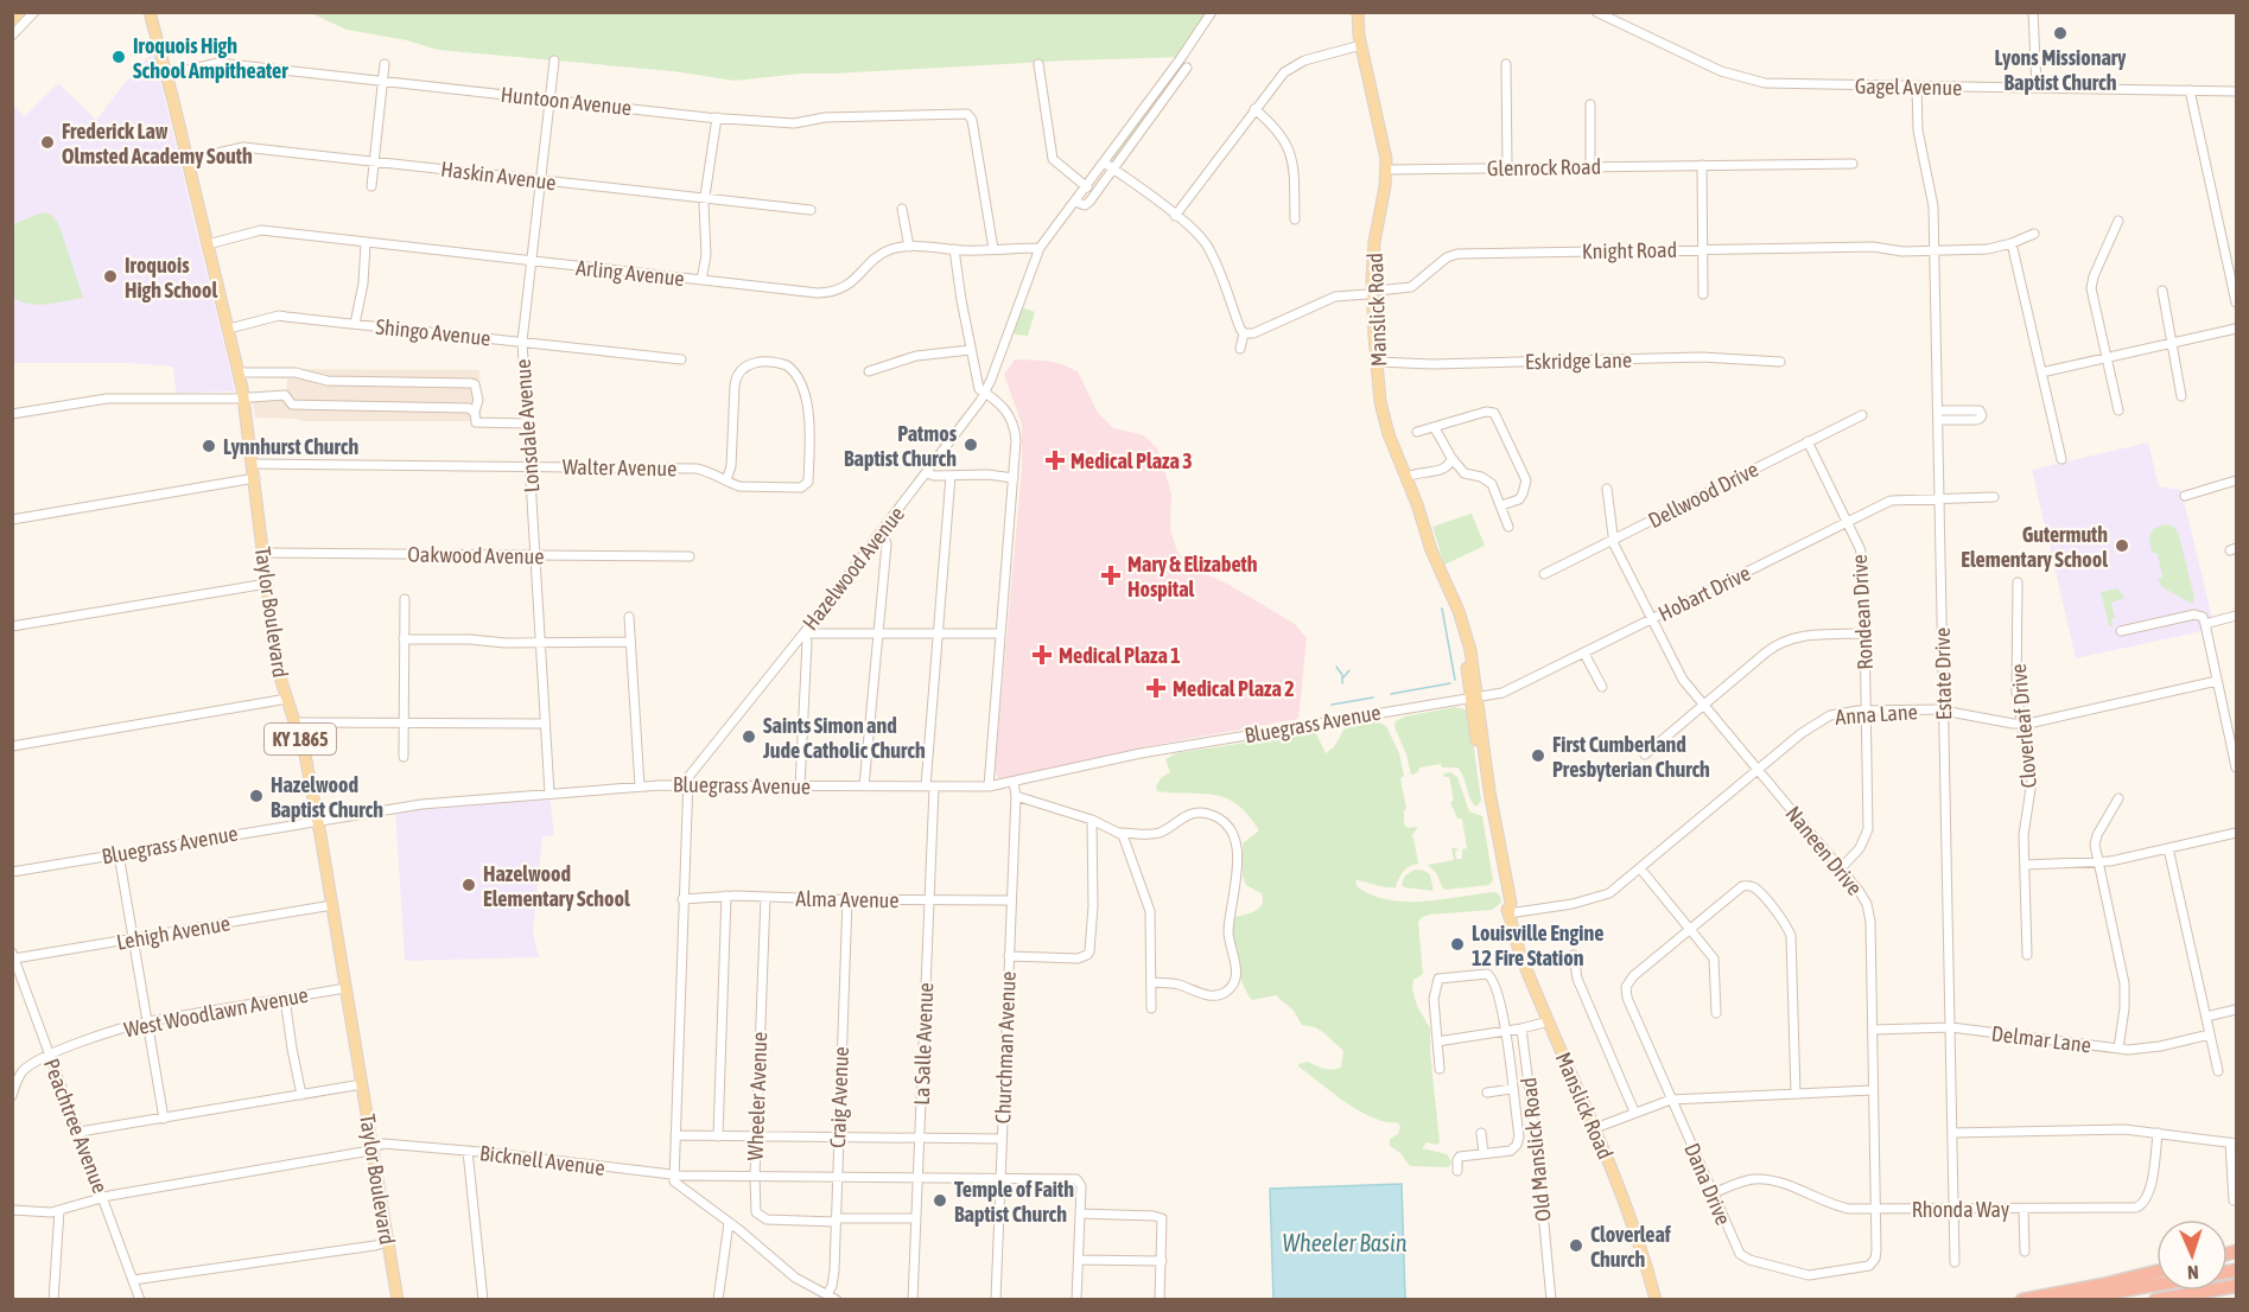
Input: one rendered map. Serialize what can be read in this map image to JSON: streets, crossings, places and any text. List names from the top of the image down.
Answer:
{
  "streets": {
    "main road": ["Manslick Road", "Taylor Boulevard", "KY 1865"],
    "street": [
      "Gagel Avenue",
      "Huntoon Avenue",
      "Glenrock Road",
      "Haskin Avenue",
      "Knight Road",
      "Arling Avenue",
      "Shingo Avenue",
      "Eskridge Lane",
      "Lonsdale Avenue",
      "Walter Avenue",
      "Dellwood Drive",
      "Oakwood Avenue",
      "Hazelwood Avenue",
      "Hobart Drive",
      "Rondean Drive",
      "Estate Drive",
      "Anna Lane",
      "Bluegrass Avenue",
      "Cloverleaf Drive",
      "Naneen Drive",
      "Alma Avenue",
      "Lehigh Avenue",
      "West Woodlawn Avenue",
      "Delmar Lane",
      "La Salle Avenue",
      "Churchman Avenue",
      "Wheeler Avenue",
      "Craig Avenue",
      "Peachtree Avenue",
      "Old Manslick Road",
      "Bicknell Avenue",
      "Dana Drive",
      "Rhonda Way"
    ]
  },
  "crossings": [
    ["Gagel Avenue", "Estate Drive"],
    ["Huntoon Avenue", "Arling Avenue"],
    ["Huntoon Avenue", "Lonsdale Avenue"],
    ["Huntoon Avenue", "Taylor Boulevard"],
    ["Glenrock Road", "Manslick Road"],
    ["Haskin Avenue", "Lonsdale Avenue"],
    ["Haskin Avenue", "Taylor Boulevard"],
    ["Knight Road", "Manslick Road"],
    ["Knight Road", "Estate Drive"],
    ["Arling Avenue", "Lonsdale Avenue"],
    ["Arling Avenue", "Hazelwood Avenue"],
    ["Arling Avenue", "Taylor Boulevard"],
    ["Manslick Road", "Eskridge Lane"],
    ["Manslick Road", "Hobart Drive"],
    ["Manslick Road", "Anna Lane"],
    ["Manslick Road", "Bluegrass Avenue"],
    ["Shingo Avenue", "Lonsdale Avenue"],
    ["Shingo Avenue", "Taylor Boulevard"],
    ["Lonsdale Avenue", "Walter Avenue"],
    ["Lonsdale Avenue", "Oakwood Avenue"],
    ["Lonsdale Avenue", "Bluegrass Avenue"],
    ["Walter Avenue", "Taylor Boulevard"],
    ["Dellwood Drive", "Rondean Drive"],
    ["Dellwood Drive", "Naneen Drive"],
    ["Oakwood Avenue", "Taylor Boulevard"],
    ["Hazelwood Avenue", "Bluegrass Avenue"],
    ["Hazelwood Avenue", "Alma Avenue"],
    ["Hazelwood Avenue", "Bicknell Avenue"],
    ["Hobart Drive", "Rondean Drive"],
    ["Hobart Drive", "Estate Drive"],
    ["Hobart Drive", "Bluegrass Avenue"],
    ["Hobart Drive", "Naneen Drive"],
    ["Taylor Boulevard", "Bluegrass Avenue"],
    ["Taylor Boulevard", "Lehigh Avenue"],
    ["Taylor Boulevard", "West Woodlawn Avenue"],
    ["Taylor Boulevard", "Bicknell Avenue"],
    ["Rondean Drive", "Anna Lane"],
    ["Rondean Drive", "Naneen Drive"],
    ["Estate Drive", "Anna Lane"],
    ["Estate Drive", "Delmar Lane"],
    ["Estate Drive", "Rhonda Way"],
    ["Anna Lane", "Cloverleaf Drive"],
    ["Anna Lane", "Naneen Drive"],
    ["Bluegrass Avenue", "La Salle Avenue"],
    ["Bluegrass Avenue", "Churchman Avenue"],
    ["Naneen Drive", "Delmar Lane"],
    ["Naneen Drive", "Dana Drive"],
    ["Naneen Drive", "Rhonda Way"],
    ["Alma Avenue", "La Salle Avenue"],
    ["Alma Avenue", "Churchman Avenue"],
    ["Alma Avenue", "Wheeler Avenue"],
    ["Alma Avenue", "Craig Avenue"],
    ["Lehigh Avenue", "Peachtree Avenue"],
    ["West Woodlawn Avenue", "Peachtree Avenue"],
    ["La Salle Avenue", "Bicknell Avenue"],
    ["Churchman Avenue", "Bicknell Avenue"],
    ["Wheeler Avenue", "Craig Avenue"],
    ["Wheeler Avenue", "Bicknell Avenue"],
    ["Craig Avenue", "Bicknell Avenue"],
    ["Peachtree Avenue", "Bicknell Avenue"],
    ["Dana Drive", "Rhonda Way"]
  ],
  "water": ["Wheeler Basin"],
  "places": {
    "other": [
      "Lyons Missionary Baptist Church",
      "Iroquois High School Ampitheater",
      "Frederick Law Olmsted Academy South",
      "Iroquois High School",
      "Patmos Baptist Church",
      "Lynnhurst Church",
      "Gutermuth Elementary School",
      "Saints Simon and Jude Catholic Church",
      "First Cumberland Presbyterian Church",
      "Hazelwood Baptist Church",
      "Hazelwood Elementary School",
      "Louisville Engine 12 Fire Station",
      "Temple of Faith Baptist Church",
      "Cloverleaf Church"
    ],
    "health": [
      "Medical Plaza 3",
      "Mary & Elizabeth Hospital",
      "Medical Plaza 1",
      "Medical Plaza 2"
    ]
  },
  "north": "bottom"
}
